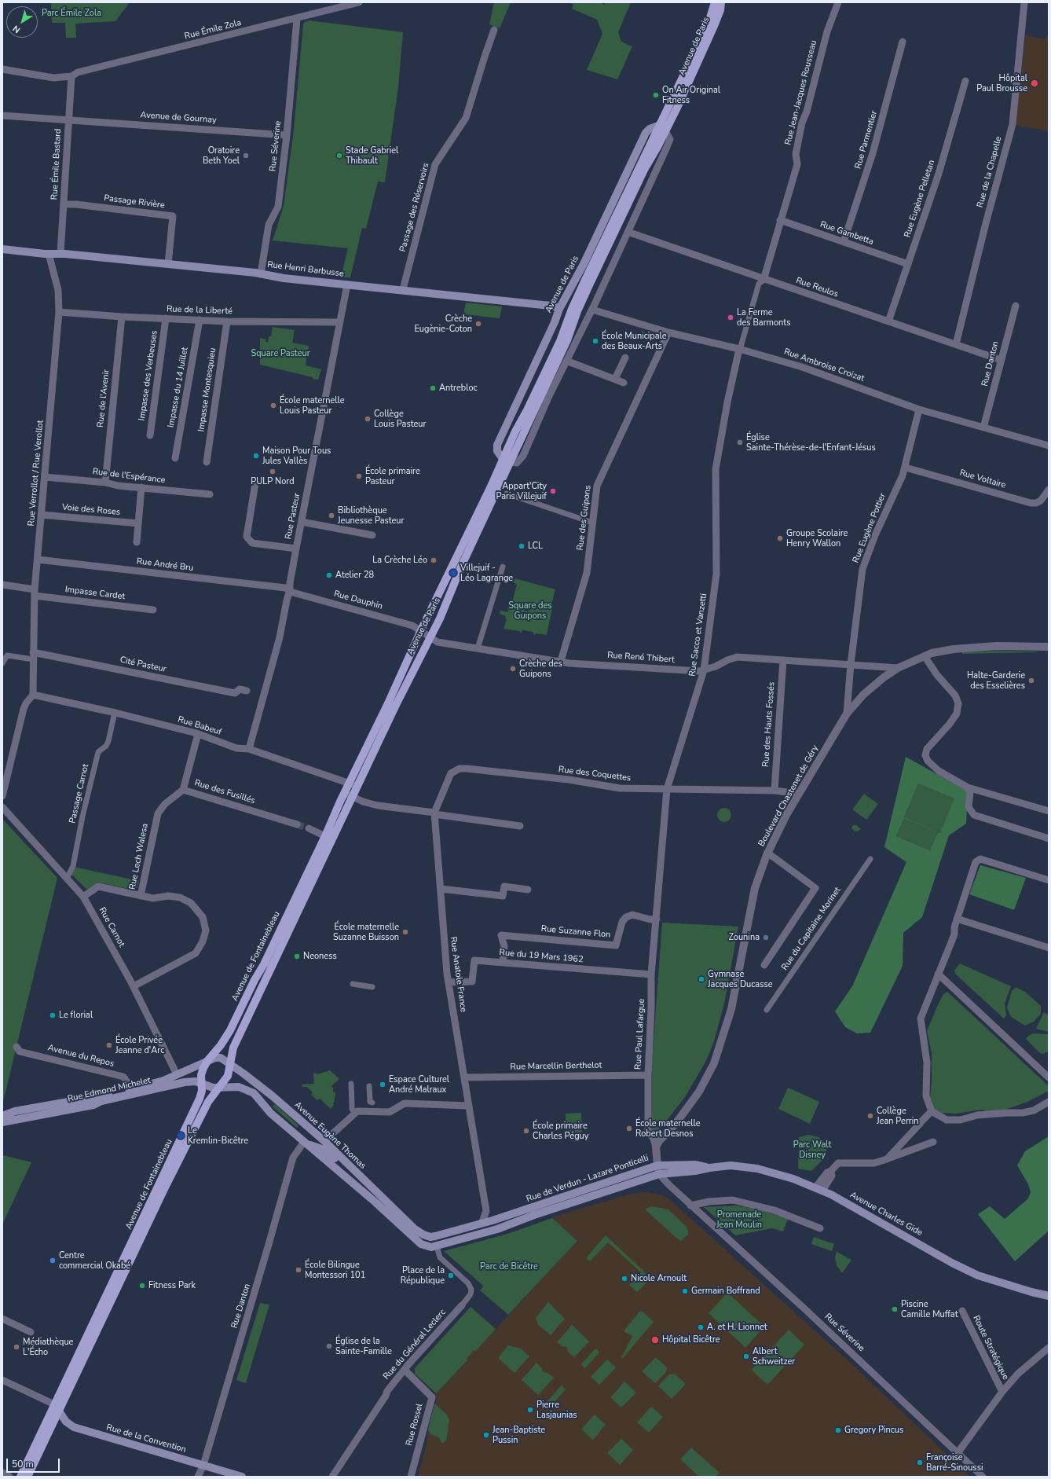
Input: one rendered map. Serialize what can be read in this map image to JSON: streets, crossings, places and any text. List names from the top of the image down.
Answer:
{
  "streets": {
    "main road": [
      "Avenue de Paris",
      "Rue Henri Barbusse",
      "Avenue de Fontainebleau",
      "Rue Edmond Michelet",
      "Avenue Eugène Thomas",
      "Rue de Verdun - Lazare Ponticelli",
      "Avenue Charles Gide",
      "Rue de la Convention"
    ],
    "street": [
      "Rue Émile Zola",
      "Rue Jean-Jacques Rousseau",
      "Avenue de Gournay",
      "Rue Parmentier",
      "Rue Séverine",
      "Rue Émile Bastard",
      "Rue de la Chapelle",
      "Rue Eugène Pelletan",
      "Passage Rivière",
      "Passage des Réservoirs",
      "Rue Gambetta",
      "Rue Reulos",
      "Rue de la Liberté",
      "Rue Danton",
      "Rue Ambroise Croizat",
      "Impasse des Verbeuses",
      "Impasse du 14 Juillet",
      "Impasse Montesquieu",
      "Rue de l'Avenir",
      "Rue Verrollot / Rue Verollot",
      "Rue de l'Espérance",
      "Rue Voltaire",
      "Voie des Roses",
      "Rue Pasteur",
      "Rue des Guipons",
      "Rue Eugène Pottier",
      "Rue André Bru",
      "Impasse Cardet",
      "Rue Dauphin",
      "Rue Sacco et Vanzetti",
      "Rue René Thibert",
      "Cité Pasteur",
      "Rue des Hauts Fossés",
      "Rue Babeuf",
      "Rue des Coquettes",
      "Rue des Fusillés",
      "Passage Carnot",
      "Boulevard Chastenet de Géry",
      "Rue Lech Walesa",
      "Rue Carnot",
      "Rue du Capitaine Morinet",
      "Rue Suzanne Flon",
      "Rue du 19 Mars 1962",
      "Rue Anatole France",
      "Rue Paul Lafargue",
      "Avenue du Repos",
      "Rue Marcellin Berthelot",
      "Rue du Général Leclerc",
      "Route Stratégique",
      "Rue Rossel"
    ]
  },
  "crossings": [
    ["Rue Émile Zola", "Rue Séverine"],
    ["Rue Émile Zola", "Rue Émile Bastard"],
    ["Avenue de Paris", "Rue Henri Barbusse"],
    ["Avenue de Paris", "Rue Dauphin"],
    ["Avenue de Paris", "Rue René Thibert"],
    ["Avenue de Paris", "Rue Babeuf"],
    ["Avenue de Paris", "Avenue de Fontainebleau"],
    ["Rue Jean-Jacques Rousseau", "Rue Gambetta"],
    ["Rue Jean-Jacques Rousseau", "Rue Reulos"],
    ["Avenue de Gournay", "Rue Séverine"],
    ["Avenue de Gournay", "Rue Émile Bastard"],
    ["Rue Parmentier", "Rue Gambetta"],
    ["Rue Séverine", "Rue Henri Barbusse"],
    ["Rue Séverine", "Rue de Verdun - Lazare Ponticelli"],
    ["Rue Séverine", "Avenue Charles Gide"],
    ["Rue Séverine", "Route Stratégique"],
    ["Rue Émile Bastard", "Passage Rivière"],
    ["Rue Émile Bastard", "Rue Henri Barbusse"],
    ["Rue de la Chapelle", "Rue Reulos"],
    ["Rue Eugène Pelletan", "Rue Gambetta"],
    ["Rue Eugène Pelletan", "Rue Reulos"],
    ["Passage Rivière", "Rue Henri Barbusse"],
    ["Passage des Réservoirs", "Rue Henri Barbusse"],
    ["Rue Henri Barbusse", "Rue Verrollot / Rue Verollot"],
    ["Rue Henri Barbusse", "Rue Pasteur"],
    ["Rue Reulos", "Rue Danton"],
    ["Rue de la Liberté", "Impasse des Verbeuses"],
    ["Rue de la Liberté", "Impasse du 14 Juillet"],
    ["Rue de la Liberté", "Impasse Montesquieu"],
    ["Rue de la Liberté", "Rue de l'Avenir"],
    ["Rue de la Liberté", "Rue Verrollot / Rue Verollot"],
    ["Rue de la Liberté", "Rue Pasteur"],
    ["Rue Danton", "Rue Ambroise Croizat"],
    ["Rue Danton", "Rue de la Convention"],
    ["Rue Ambroise Croizat", "Rue des Guipons"],
    ["Rue Ambroise Croizat", "Rue Eugène Pottier"],
    ["Rue Ambroise Croizat", "Rue Sacco et Vanzetti"],
    ["Rue de l'Avenir", "Rue de l'Espérance"],
    ["Rue Verrollot / Rue Verollot", "Rue de l'Espérance"],
    ["Rue Verrollot / Rue Verollot", "Voie des Roses"],
    ["Rue Verrollot / Rue Verollot", "Rue André Bru"],
    ["Rue Verrollot / Rue Verollot", "Impasse Cardet"],
    ["Rue Verrollot / Rue Verollot", "Cité Pasteur"],
    ["Rue Verrollot / Rue Verollot", "Rue Babeuf"],
    ["Rue Voltaire", "Rue Eugène Pottier"],
    ["Rue Pasteur", "Rue André Bru"],
    ["Rue Pasteur", "Rue Dauphin"],
    ["Rue Pasteur", "Rue Babeuf"],
    ["Rue des Guipons", "Rue René Thibert"],
    ["Rue Eugène Pottier", "Rue René Thibert"],
    ["Rue Eugène Pottier", "Boulevard Chastenet de Géry"],
    ["Rue André Bru", "Rue Dauphin"],
    ["Rue Dauphin", "Rue René Thibert"],
    ["Rue Sacco et Vanzetti", "Rue René Thibert"],
    ["Rue Sacco et Vanzetti", "Rue des Coquettes"],
    ["Rue Sacco et Vanzetti", "Rue Suzanne Flon"],
    ["Rue Sacco et Vanzetti", "Rue Paul Lafargue"],
    ["Rue René Thibert", "Rue des Hauts Fossés"],
    ["Rue René Thibert", "Boulevard Chastenet de Géry"],
    ["Rue des Hauts Fossés", "Rue des Coquettes"],
    ["Rue Babeuf", "Rue des Fusillés"],
    ["Rue Babeuf", "Avenue de Fontainebleau"],
    ["Rue des Coquettes", "Boulevard Chastenet de Géry"],
    ["Rue des Coquettes", "Rue Anatole France"],
    ["Rue des Fusillés", "Rue Lech Walesa"],
    ["Passage Carnot", "Rue Carnot"],
    ["Boulevard Chastenet de Géry", "Rue Paul Lafargue"],
    ["Rue Lech Walesa", "Rue Carnot"],
    ["Rue Carnot", "Rue Edmond Michelet"],
    ["Rue Suzanne Flon", "Rue du 19 Mars 1962"],
    ["Rue Suzanne Flon", "Rue Paul Lafargue"],
    ["Avenue de Fontainebleau", "Rue Edmond Michelet"],
    ["Avenue de Fontainebleau", "Avenue Eugène Thomas"],
    ["Avenue de Fontainebleau", "Rue de la Convention"],
    ["Rue du 19 Mars 1962", "Rue Anatole France"],
    ["Rue du 19 Mars 1962", "Rue Paul Lafargue"],
    ["Rue Anatole France", "Rue Marcellin Berthelot"],
    ["Rue Anatole France", "Rue de Verdun - Lazare Ponticelli"],
    ["Rue Paul Lafargue", "Rue Marcellin Berthelot"],
    ["Avenue du Repos", "Rue Edmond Michelet"],
    ["Rue Edmond Michelet", "Avenue Eugène Thomas"],
    ["Avenue Eugène Thomas", "Rue de Verdun - Lazare Ponticelli"],
    ["Rue de Verdun - Lazare Ponticelli", "Avenue Charles Gide"],
    ["Rue de Verdun - Lazare Ponticelli", "Rue du Général Leclerc"],
    ["Rue du Général Leclerc", "Rue Rossel"]
  ],
  "parks": [
    "Parc Émile Zola",
    "Square Pasteur",
    "Square des Guipons",
    "Parc Walt Disney",
    "Promenade Jean Moulin",
    "Parc de Bicêtre"
  ],
  "places": [
    "Hôpital Paul Brousse",
    "On Air Original Fitness",
    "Oratoire Beth Yoel",
    "Stade Gabriel Thibault",
    "La Ferme des Barmonts",
    "Crèche Eugènie-Coton",
    "École Municipale des Beaux-Arts",
    "Antrebloc",
    "École maternelle Louis Pasteur",
    "Collège Louis Pasteur",
    "Église Sainte-Thérèse-de-l'Enfant-Jésus",
    "Maison Pour Tous Jules Vallès",
    "PULP Nord",
    "École primaire Pasteur",
    "Appart'City Paris Villejuif",
    "Bibliothèque Jeunesse Pasteur",
    "Groupe Scolaire Henry Wallon",
    "LCL",
    "La Crèche Léo",
    "Villejuif - Léo Lagrange",
    "Atelier 28",
    "Crèche des Guipons",
    "Halte-Garderie des Esselières",
    "École maternelle Suzanne Buisson",
    "Zounina",
    "Neoness",
    "Gymnase Jacques Ducasse",
    "Le florial",
    "École Privée Jeanne d'Arc",
    "Espace Culturel André Malraux",
    "Collège Jean Perrin",
    "École maternelle Robert Desnos",
    "École primaire Charles Péguy",
    "Le Kremlin-Bicêtre",
    "Centre commercial Okabé",
    "École Bilingue Montessori 101",
    "Place de la République",
    "Nicole Arnoult",
    "Fitness Park",
    "Germain Boffrand",
    "Piscine Camille Muffat",
    "A. et H. Lionnet",
    "Hôpital Bicêtre",
    "Église de la Sainte-Famille",
    "Médiathèque L'Écho",
    "Albert Schweitzer",
    "Pierre Lasjaunias",
    "Gregory Pincus",
    "Jean-Baptiste Pussin",
    "Françoise Barré-Sinoussi"
  ],
  "scale_bar": "50 m",
  "north": "bottom left"
}
